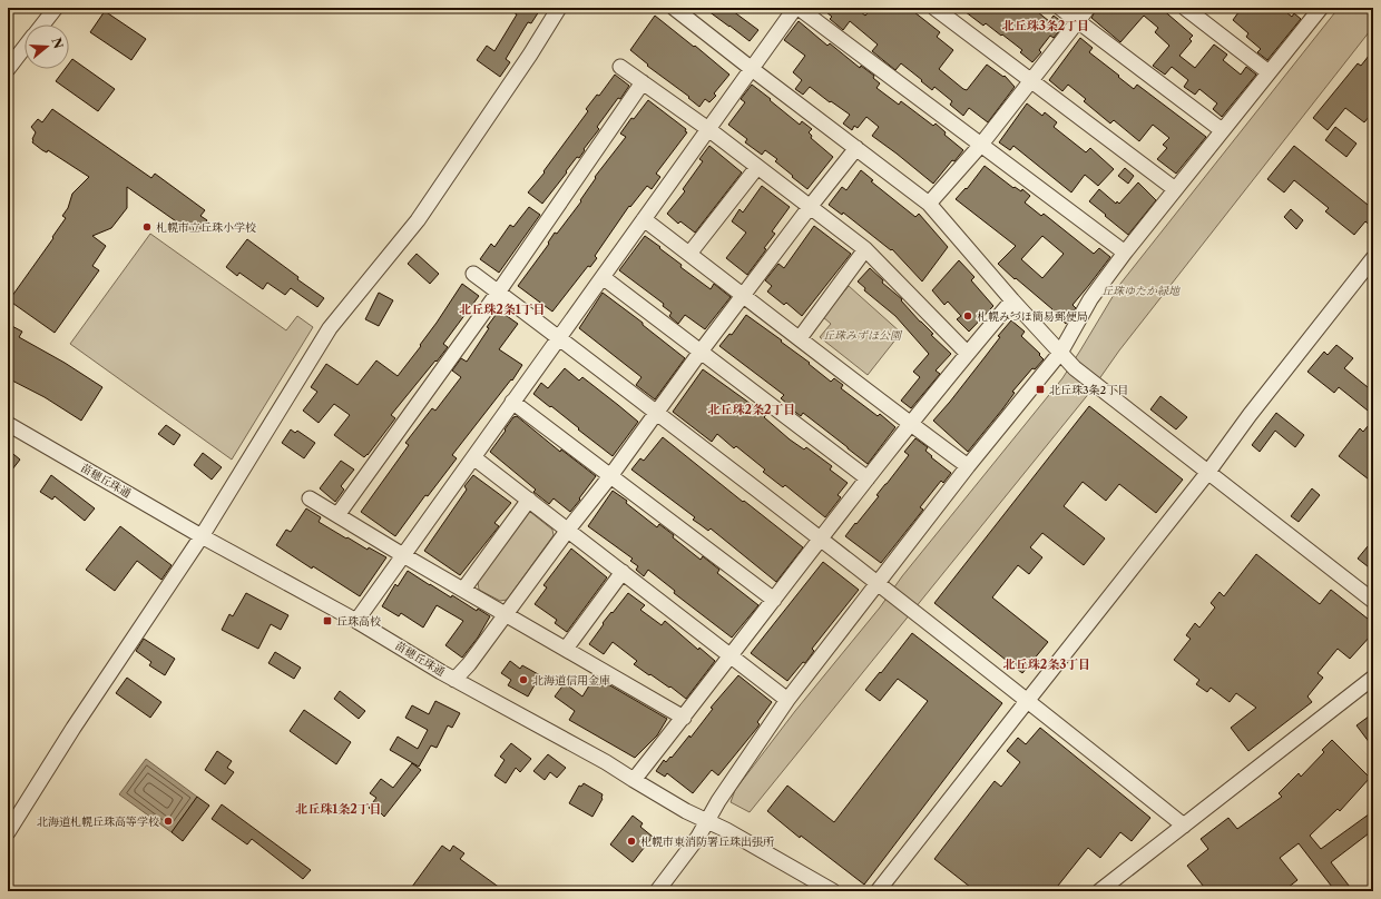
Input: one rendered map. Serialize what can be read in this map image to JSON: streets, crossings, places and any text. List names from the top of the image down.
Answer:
{
  "streets": {
    "street": ["苗穂丘珠通"]
  },
  "districts": [
    "北丘珠3条2丁目",
    "北丘珠2条1丁目",
    "北丘珠2条2丁目",
    "北丘珠2条3丁目",
    "北丘珠1条2丁目"
  ],
  "parks": ["丘珠ゆたか緑地", "丘珠みずほ公園"],
  "places": {
    "other": [
      "札幌市立丘珠小学校",
      "札幌みづほ簡易郵便局",
      "北海道信用金庫",
      "北海道札幌丘珠高等学校",
      "札幌市東消防署丘珠出張所"
    ],
    "transit": ["北丘珠3条2丁目", "丘珠高校"]
  },
  "north": "right"
}
